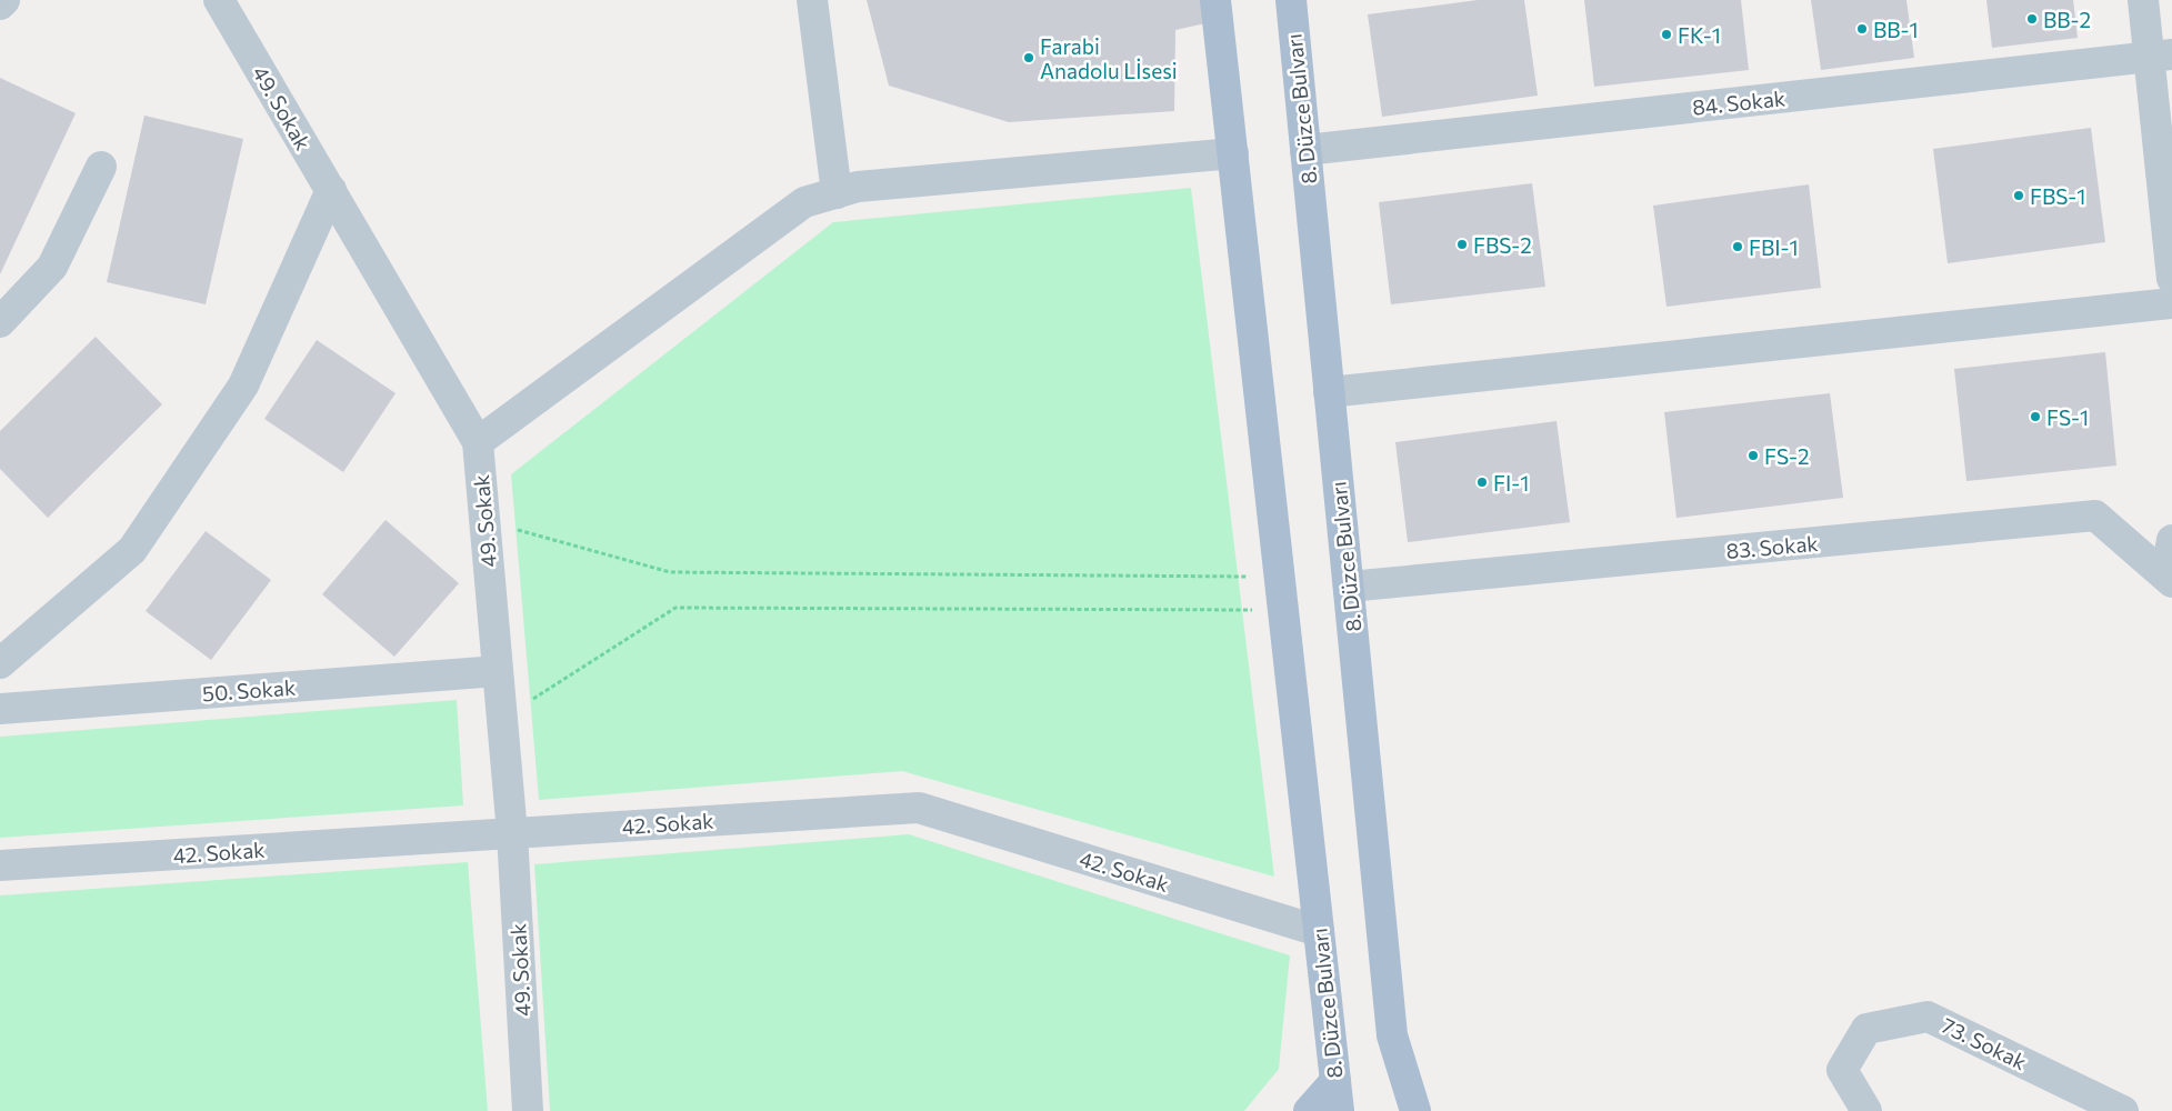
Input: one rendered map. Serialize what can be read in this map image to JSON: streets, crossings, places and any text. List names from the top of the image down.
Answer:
{
  "streets": {
    "main road": ["8. Düzce Bulvarı"],
    "street": [
      "84. Sokak",
      "49. Sokak",
      "83. Sokak",
      "50. Sokak",
      "42. Sokak",
      "73. Sokak"
    ]
  },
  "crossings": [
    ["84. Sokak", "8. Düzce Bulvarı"],
    ["49. Sokak", "50. Sokak"],
    ["49. Sokak", "42. Sokak"],
    ["8. Düzce Bulvarı", "83. Sokak"],
    ["8. Düzce Bulvarı", "42. Sokak"]
  ],
  "places": [
    "BB-2",
    "BB-1",
    "FK-1",
    "Farabi Anadolu Lİsesi",
    "FBS-1",
    "FBS-2",
    "FBI-1",
    "FS-1",
    "FS-2",
    "FI-1"
  ]
}
